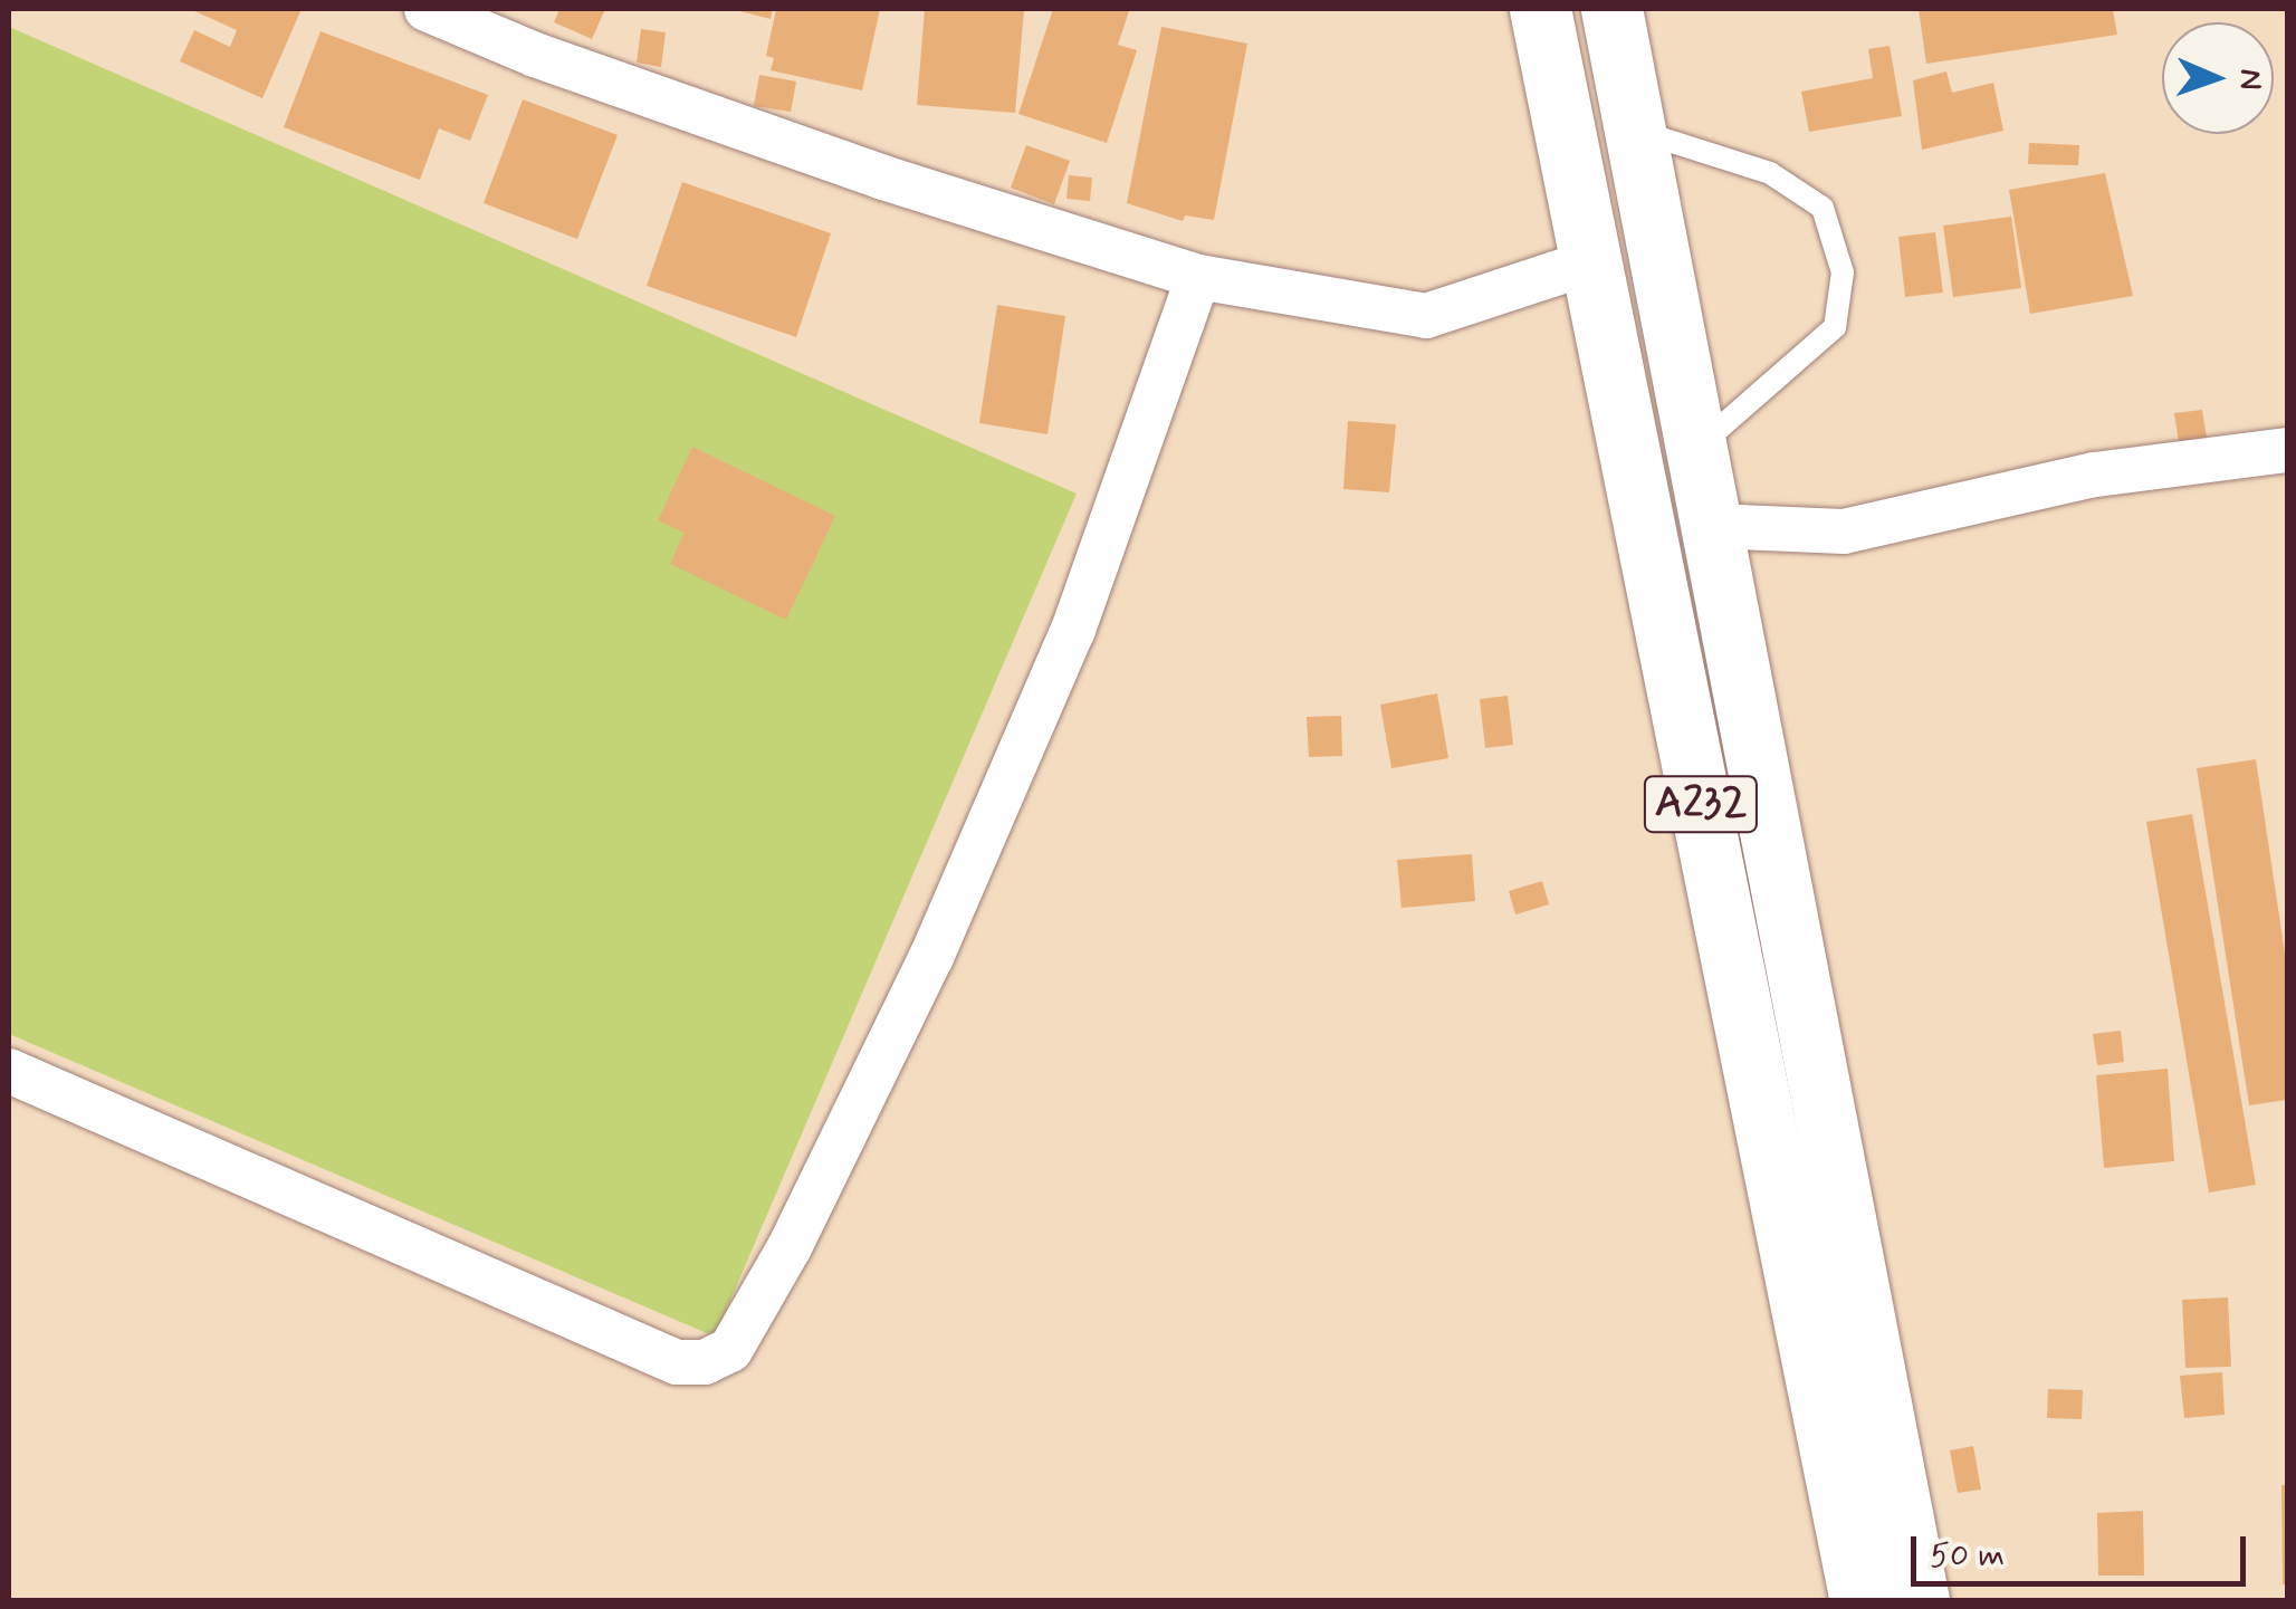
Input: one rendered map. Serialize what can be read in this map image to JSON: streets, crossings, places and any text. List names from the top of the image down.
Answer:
{
  "streets": {
    "highway": ["A232"]
  },
  "scale_bar": "50 m",
  "north": "right"
}
